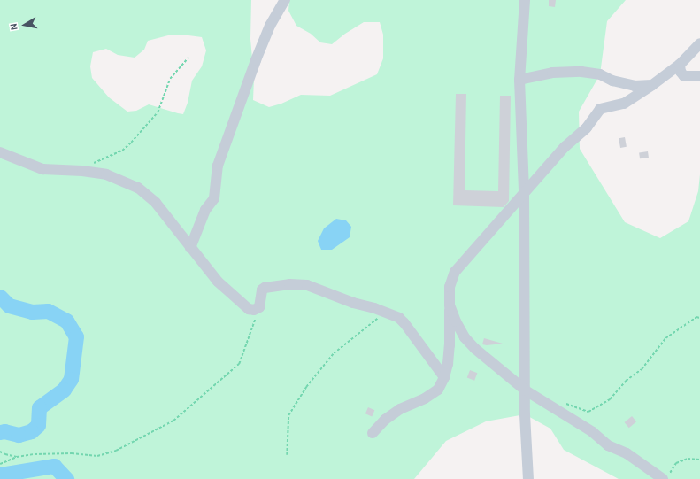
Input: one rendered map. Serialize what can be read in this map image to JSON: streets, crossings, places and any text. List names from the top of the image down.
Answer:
{
  "north": "left"
}
